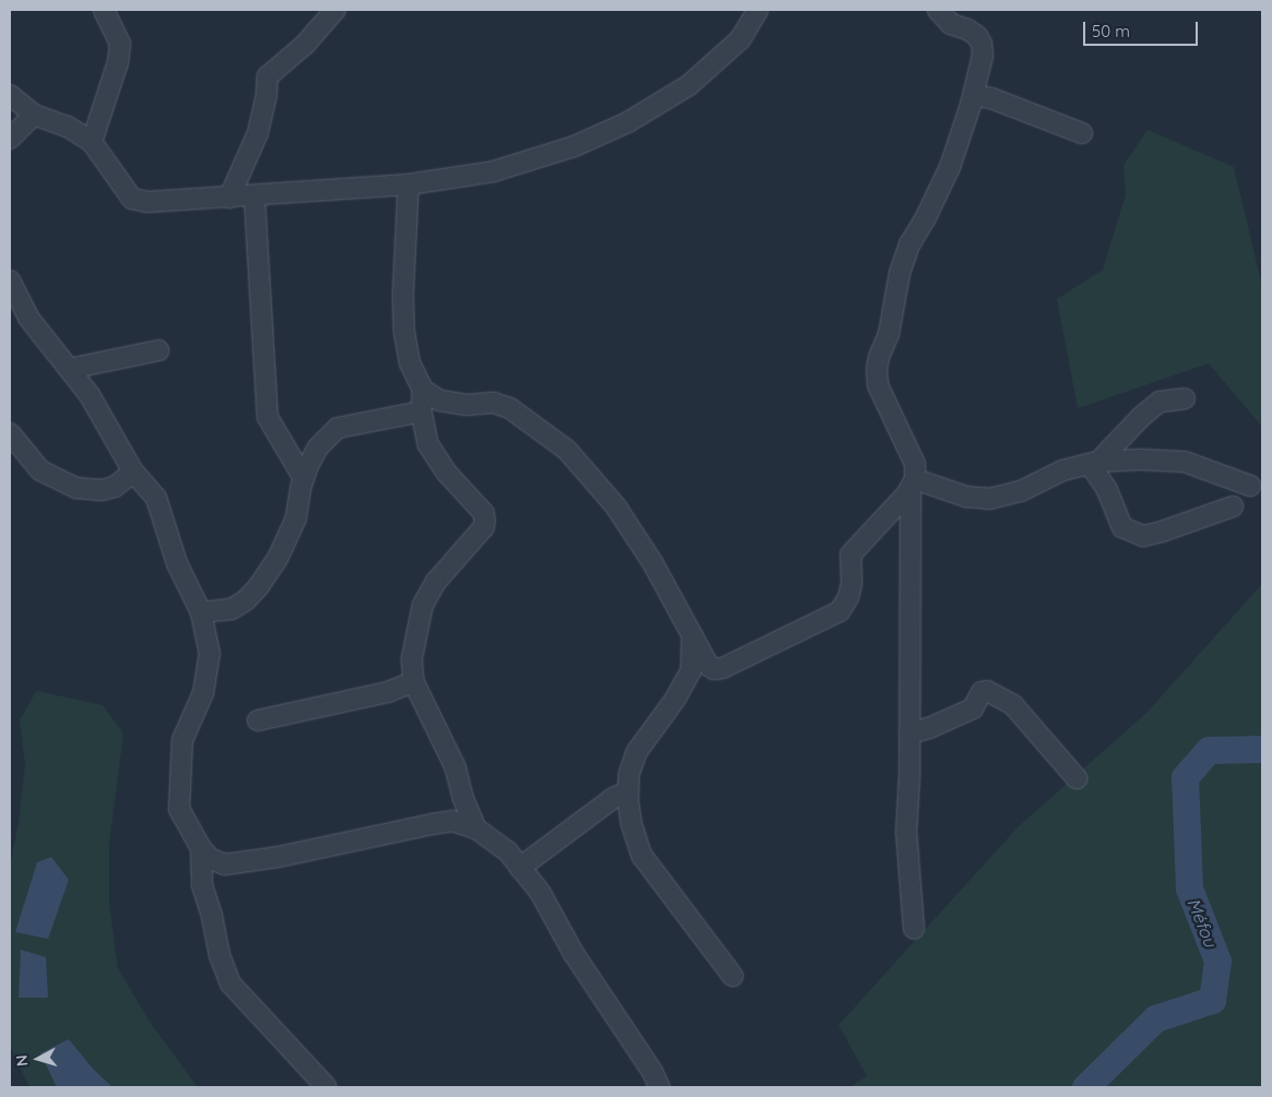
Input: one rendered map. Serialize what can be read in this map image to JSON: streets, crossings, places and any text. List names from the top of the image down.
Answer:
{
  "water": ["Méfou"],
  "scale_bar": "50 m",
  "north": "left"
}
